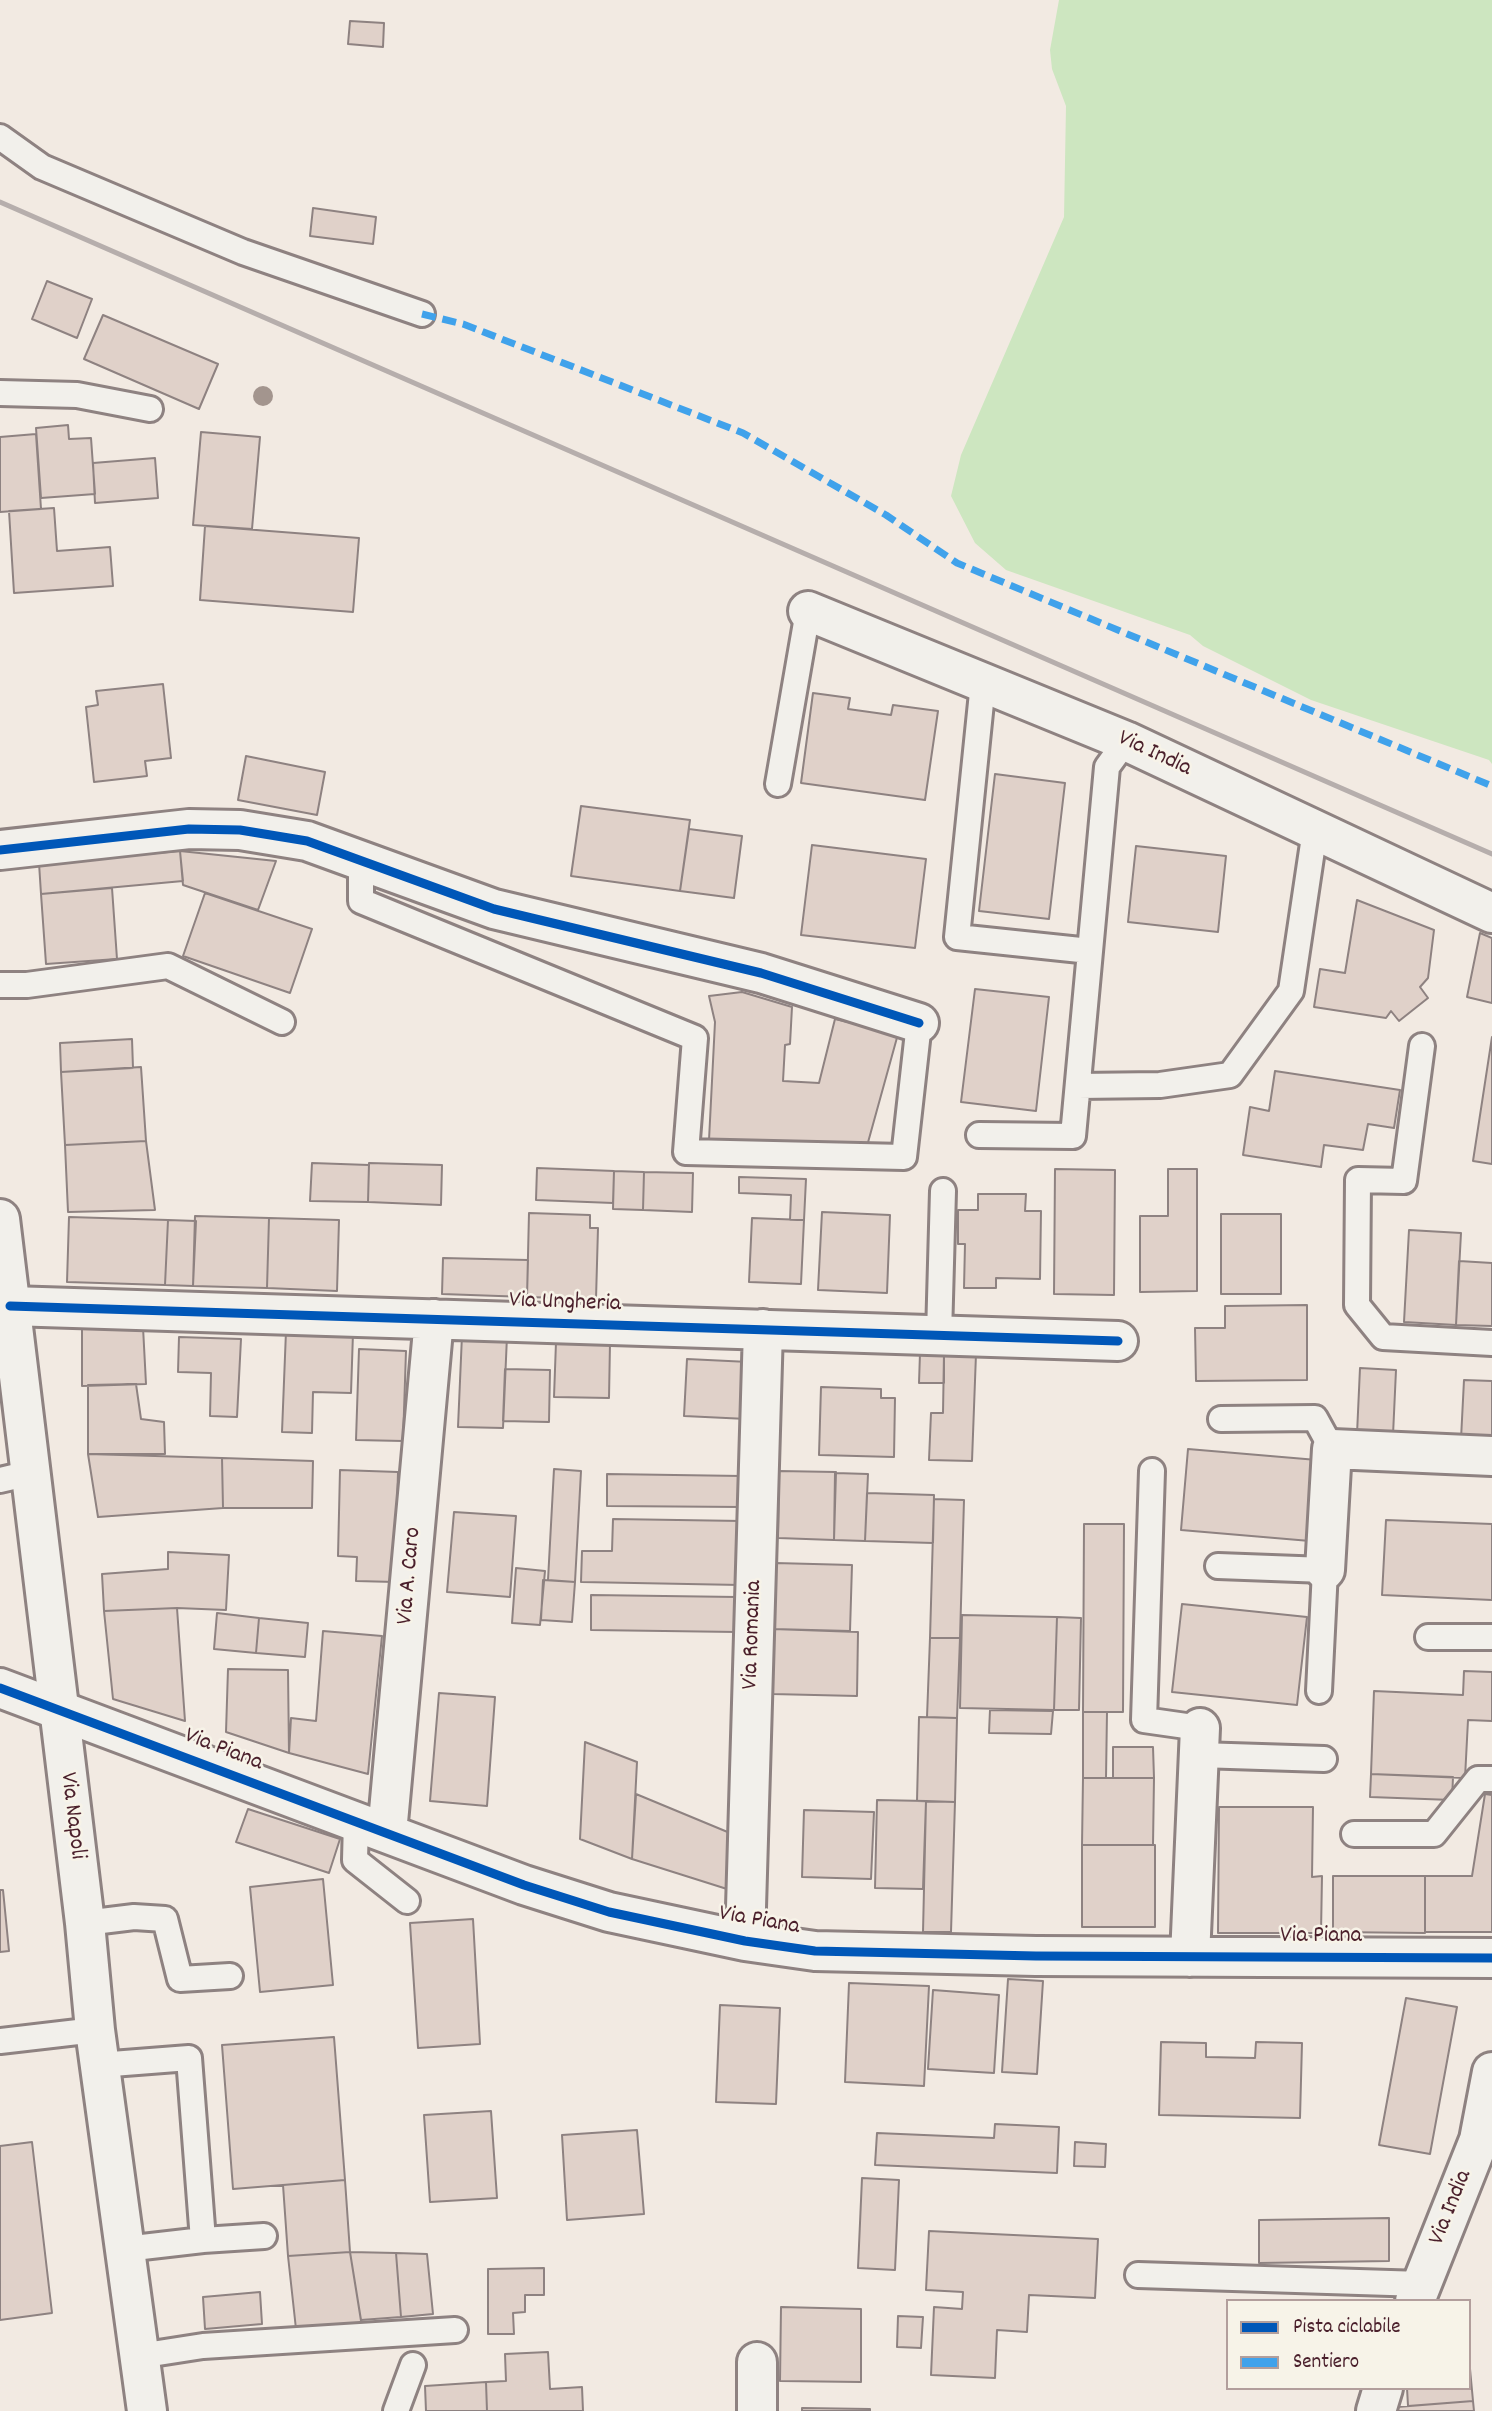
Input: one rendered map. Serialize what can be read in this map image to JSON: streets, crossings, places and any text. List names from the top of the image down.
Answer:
{
  "streets": {
    "street": [
      "Via India",
      "Via Ungheria",
      "Via A. Caro",
      "Via Romania",
      "Via Piana",
      "Via Napoli"
    ]
  },
  "crossings": [
    ["Via Ungheria", "Via A. Caro"],
    ["Via Ungheria", "Via Romania"],
    ["Via Ungheria", "Via Napoli"],
    ["Via A. Caro", "Via Piana"],
    ["Via Romania", "Via Piana"],
    ["Via Piana", "Via Napoli"]
  ],
  "legend": ["Pista ciclabile", "Sentiero"]
}
